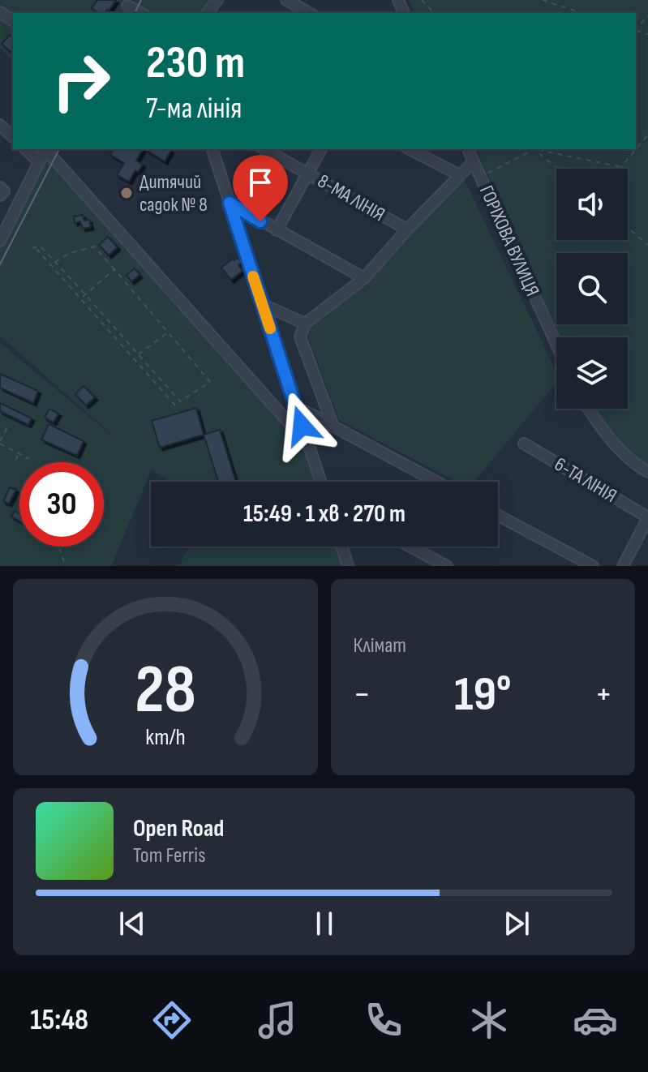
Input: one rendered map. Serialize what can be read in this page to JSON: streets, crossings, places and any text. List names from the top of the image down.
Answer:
{
  "streets": {
    "street": ["8-МА ЛІНІЯ", "ГОРІХОВА ВУЛИЦЯ", "6-ТА ЛІНІЯ"]
  },
  "places": ["Дитячий садок № 8"],
  "page": {
    "turn": ["230 m", "7-ма лінія"],
    "limit": "30",
    "trip": "15:49 · 1 хв · 270 m",
    "tile": "Клімат",
    "heat": ["−", "19°", "+"],
    "song": ["Open Road", "Tom Ferris"],
    "tabs": "15:48",
    "gauge": ["28", "km/h"]
  }
}
